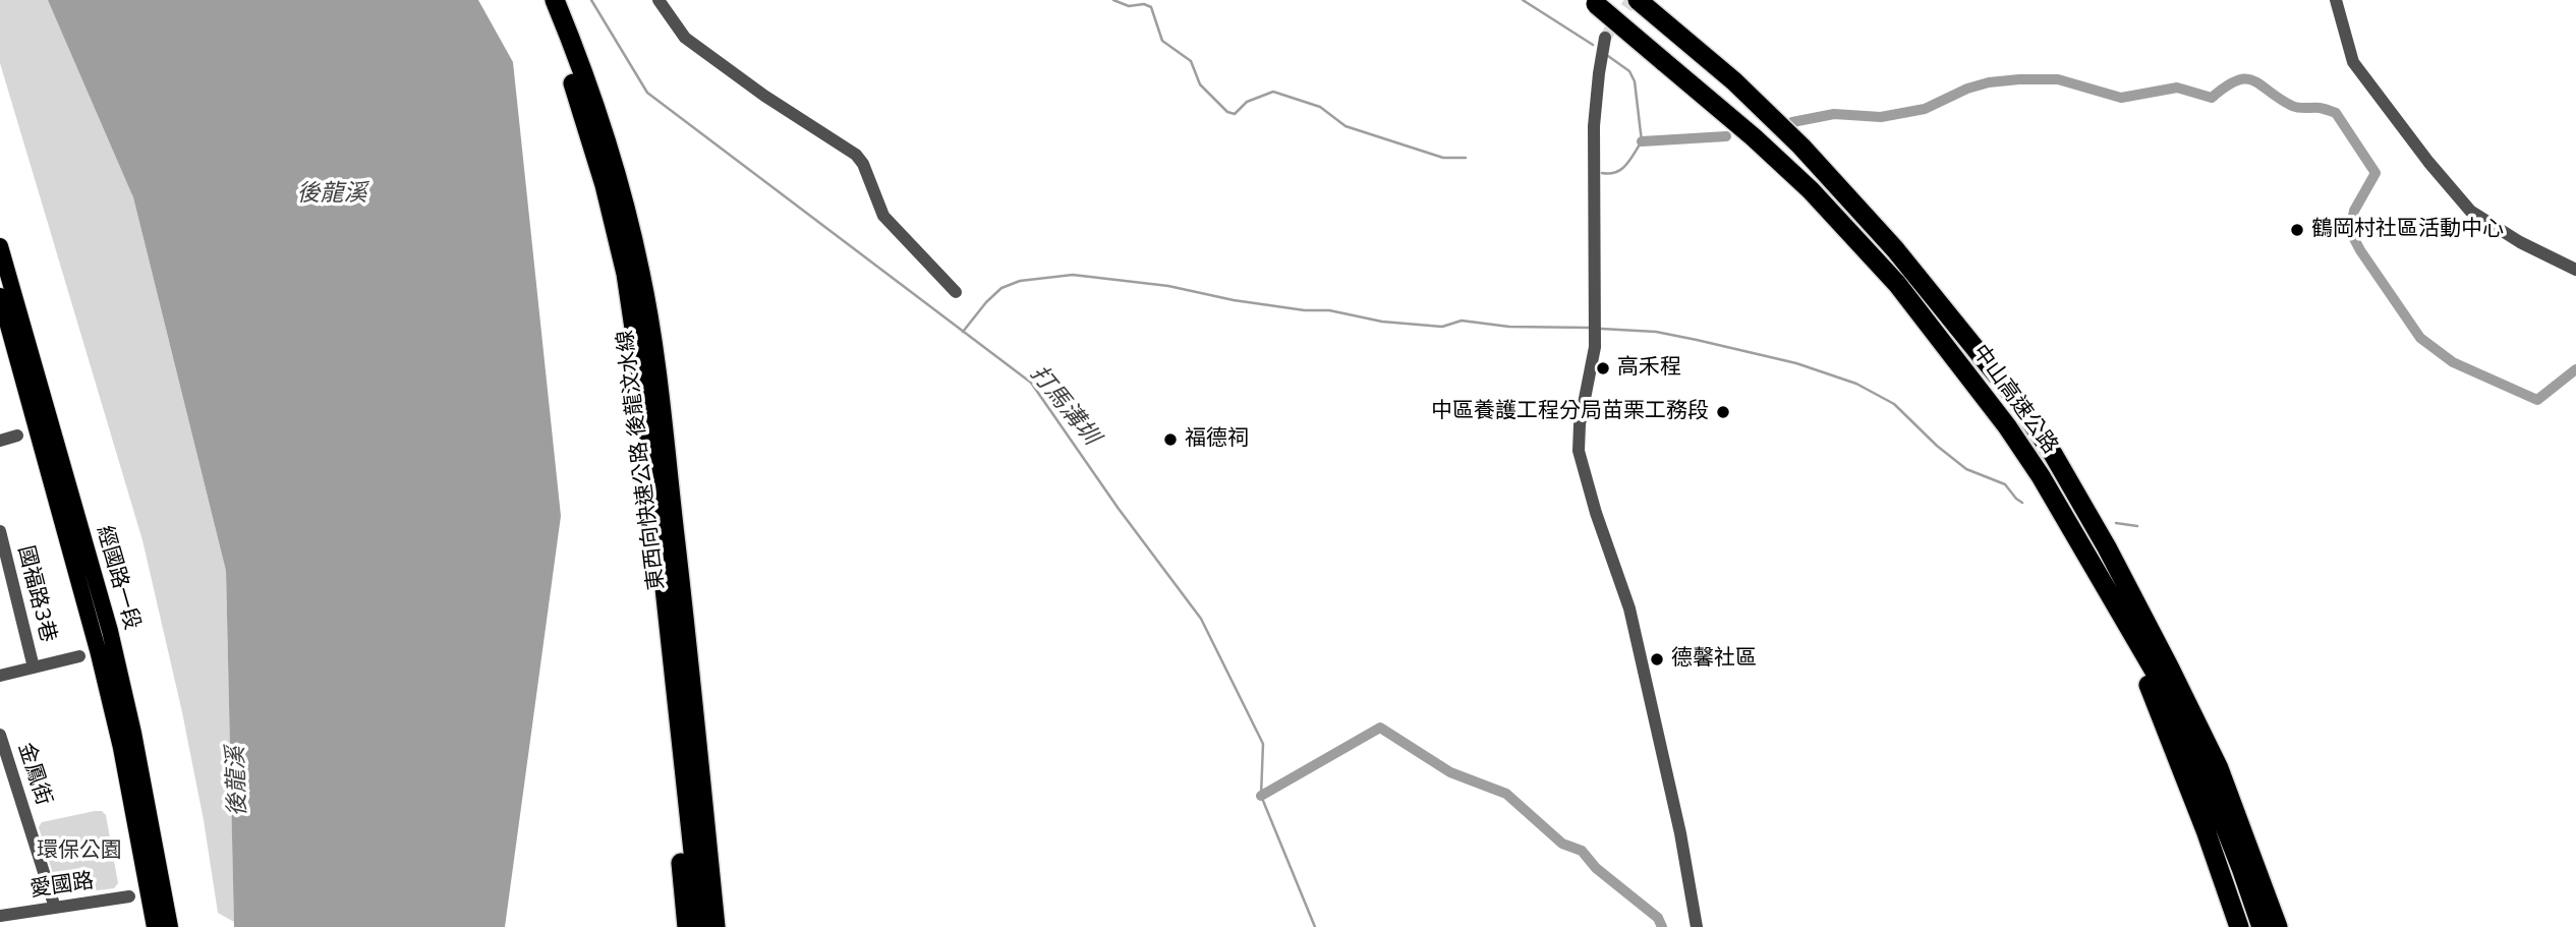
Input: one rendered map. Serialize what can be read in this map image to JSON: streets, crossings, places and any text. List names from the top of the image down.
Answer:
{
  "streets": {
    "highway": ["中山高速公路", "東西向快速公路 後龍汶水線"],
    "main road": ["經國路一段"],
    "street": ["國福路3巷", "金鳳街", "愛國路"]
  },
  "crossings": [
    ["金鳳街", "愛國路"]
  ],
  "water": ["後龍溪", "打馬溝圳"],
  "parks": ["環保公園"],
  "places": [
    "鶴岡村社區活動中心",
    "高禾程",
    "中區養護工程分局苗栗工務段",
    "福德祠",
    "德馨社區"
  ]
}
